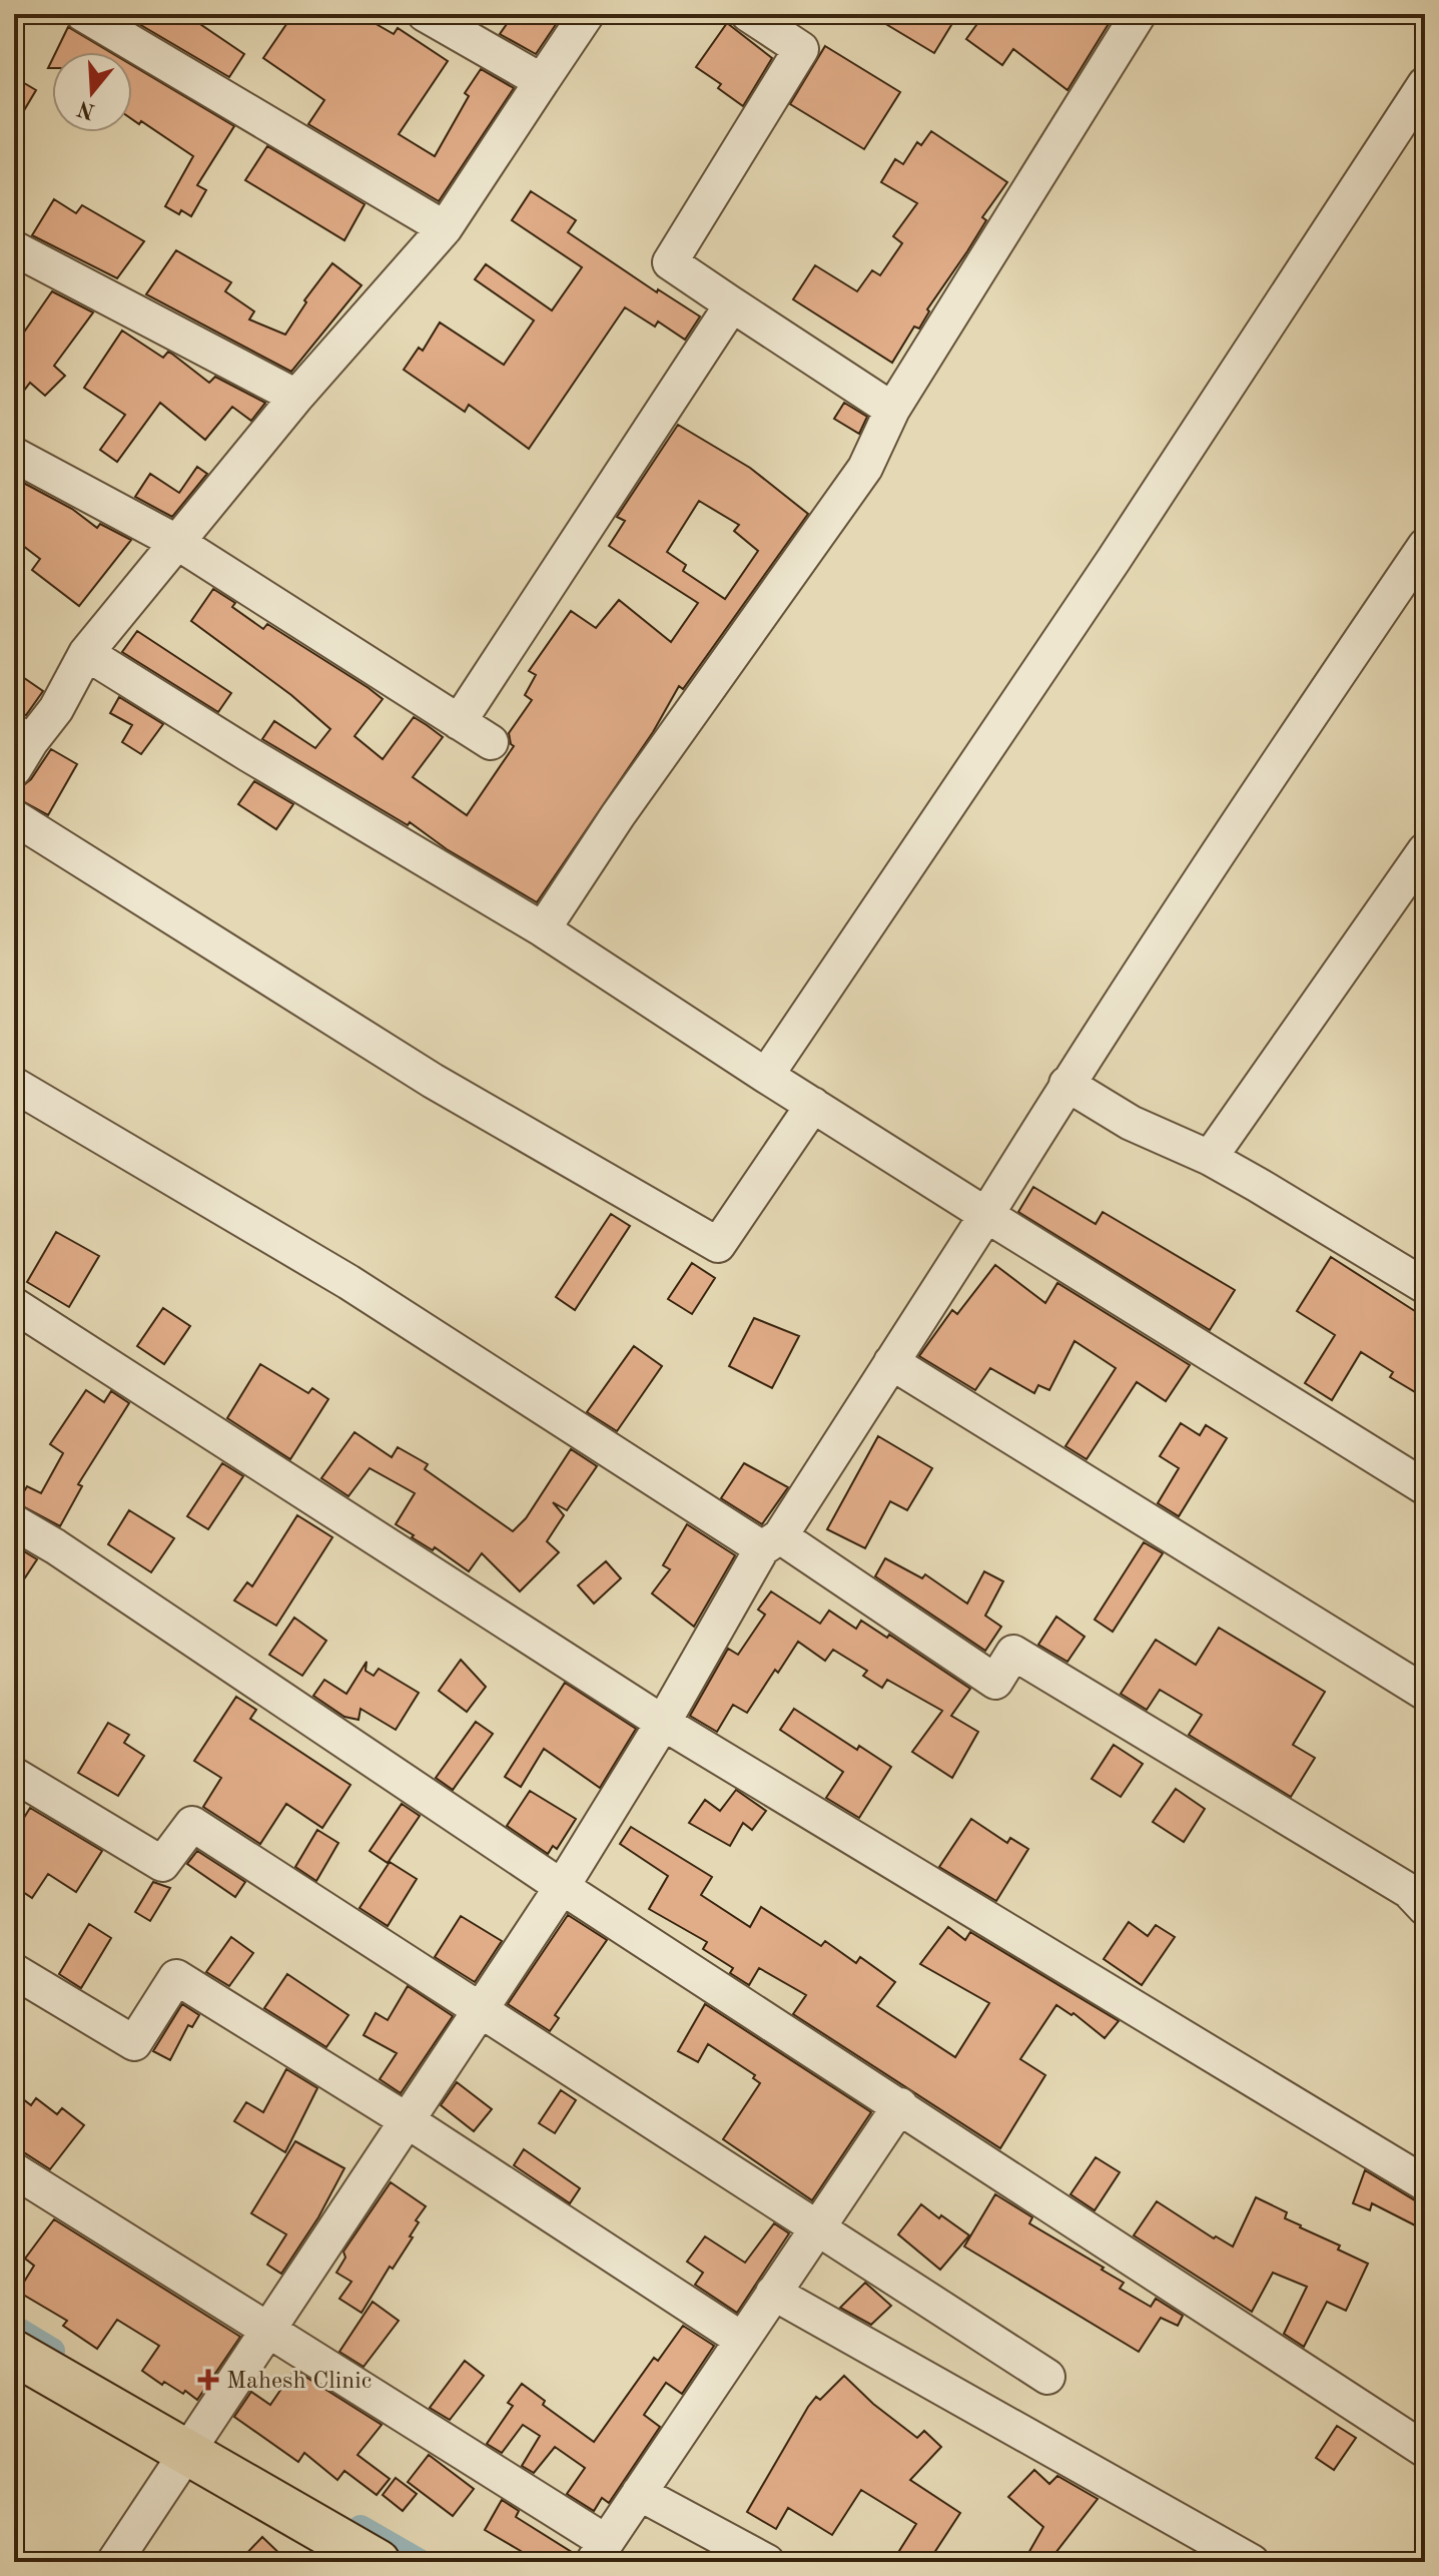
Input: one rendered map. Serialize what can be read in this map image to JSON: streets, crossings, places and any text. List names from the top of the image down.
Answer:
{
  "places": {
    "health": ["Mahesh Clinic"]
  },
  "north": "bottom"
}
